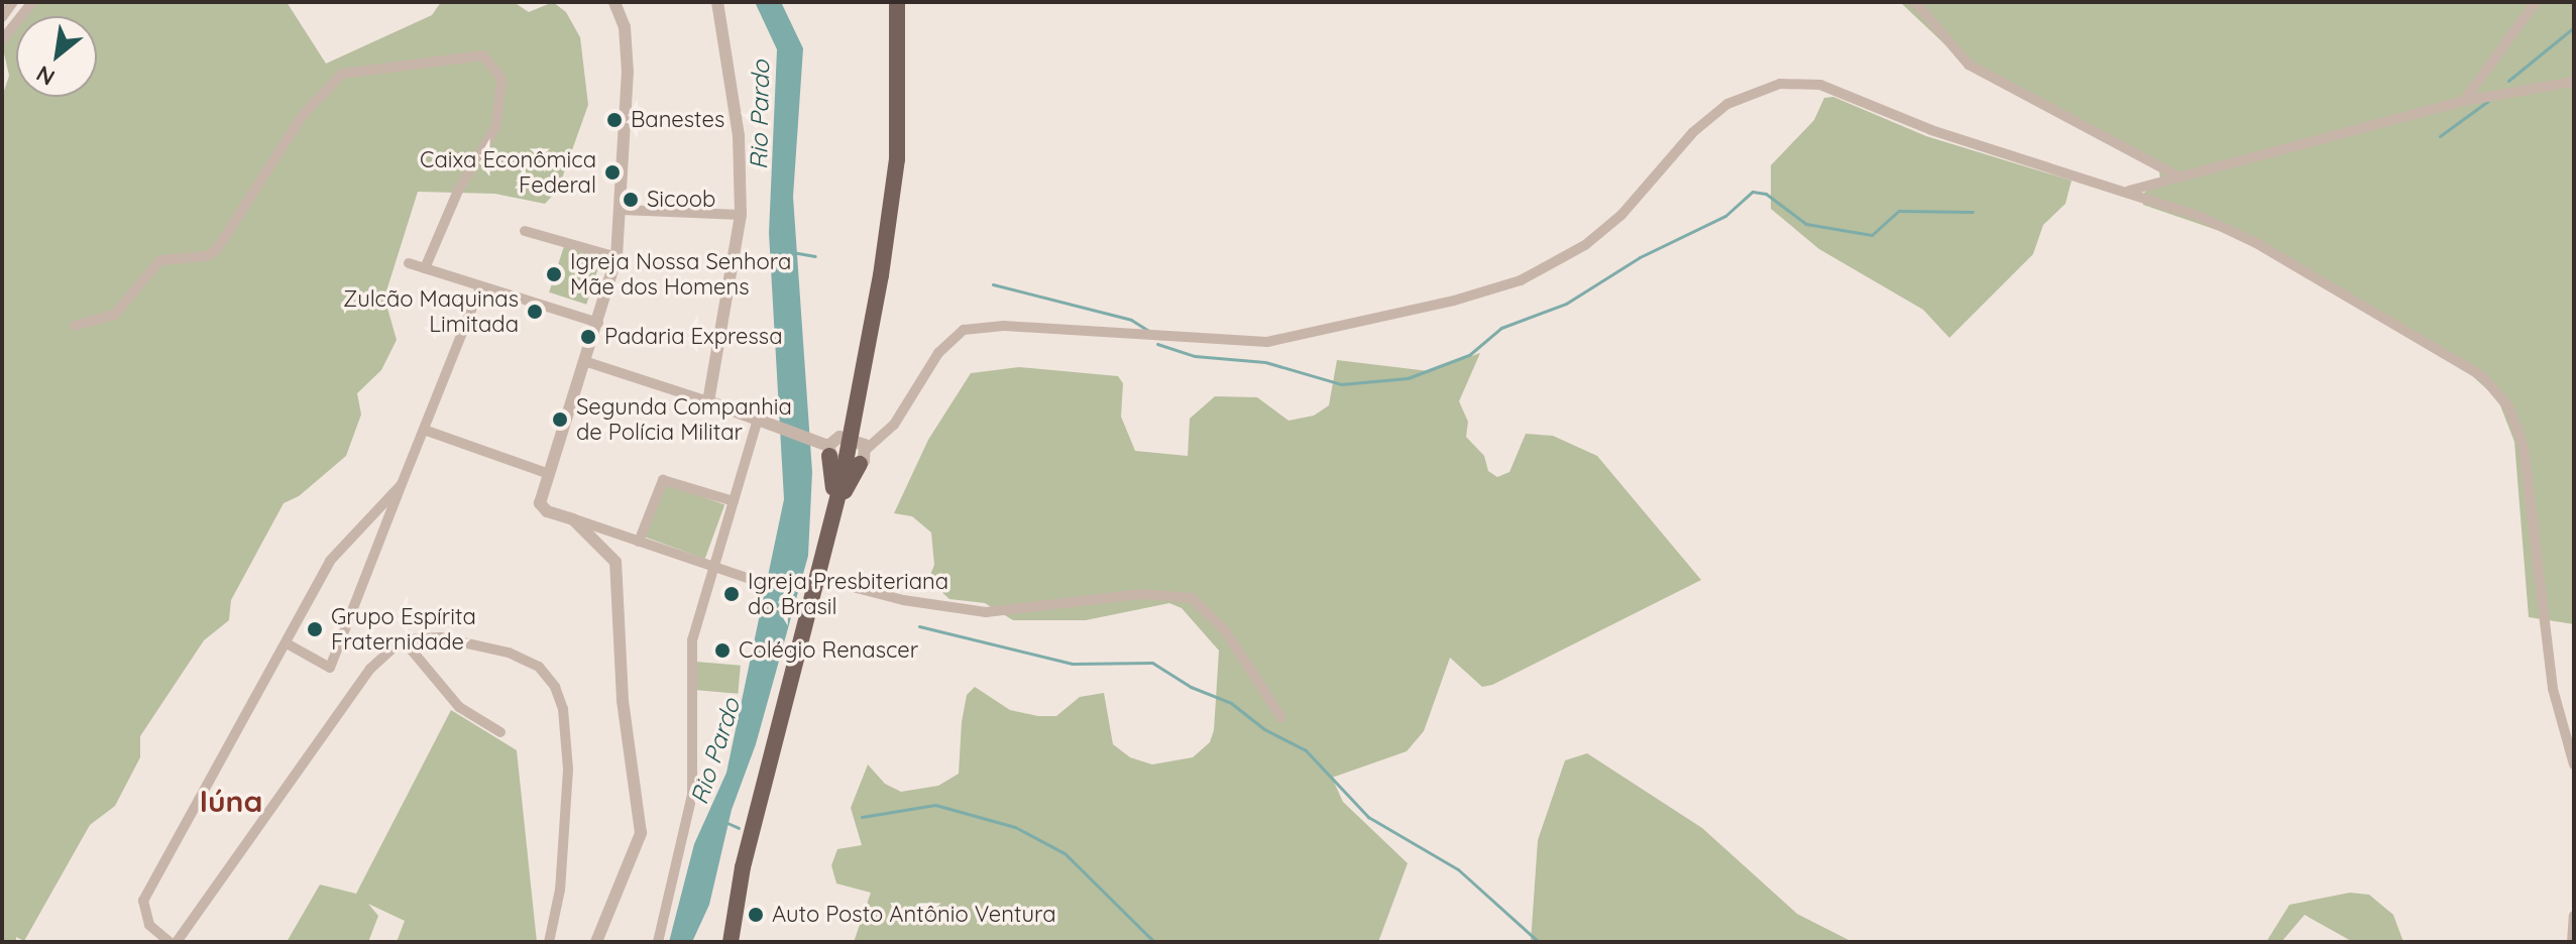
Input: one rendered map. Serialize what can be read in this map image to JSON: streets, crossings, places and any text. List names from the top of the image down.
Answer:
{
  "districts": ["Iúna"],
  "water": ["Rio Pardo"],
  "places": [
    "Banestes",
    "Caixa Econômica Federal",
    "Sicoob",
    "Igreja Nossa Senhora Mãe dos Homens",
    "Zulcão Maquinas Limitada",
    "Padaria Expressa",
    "Segunda Companhia de Polícia Militar",
    "Igreja Presbiteriana do Brasil",
    "Grupo Espírita Fraternidade",
    "Colégio Renascer",
    "Auto Posto Antônio Ventura"
  ],
  "north": "bottom left"
}
